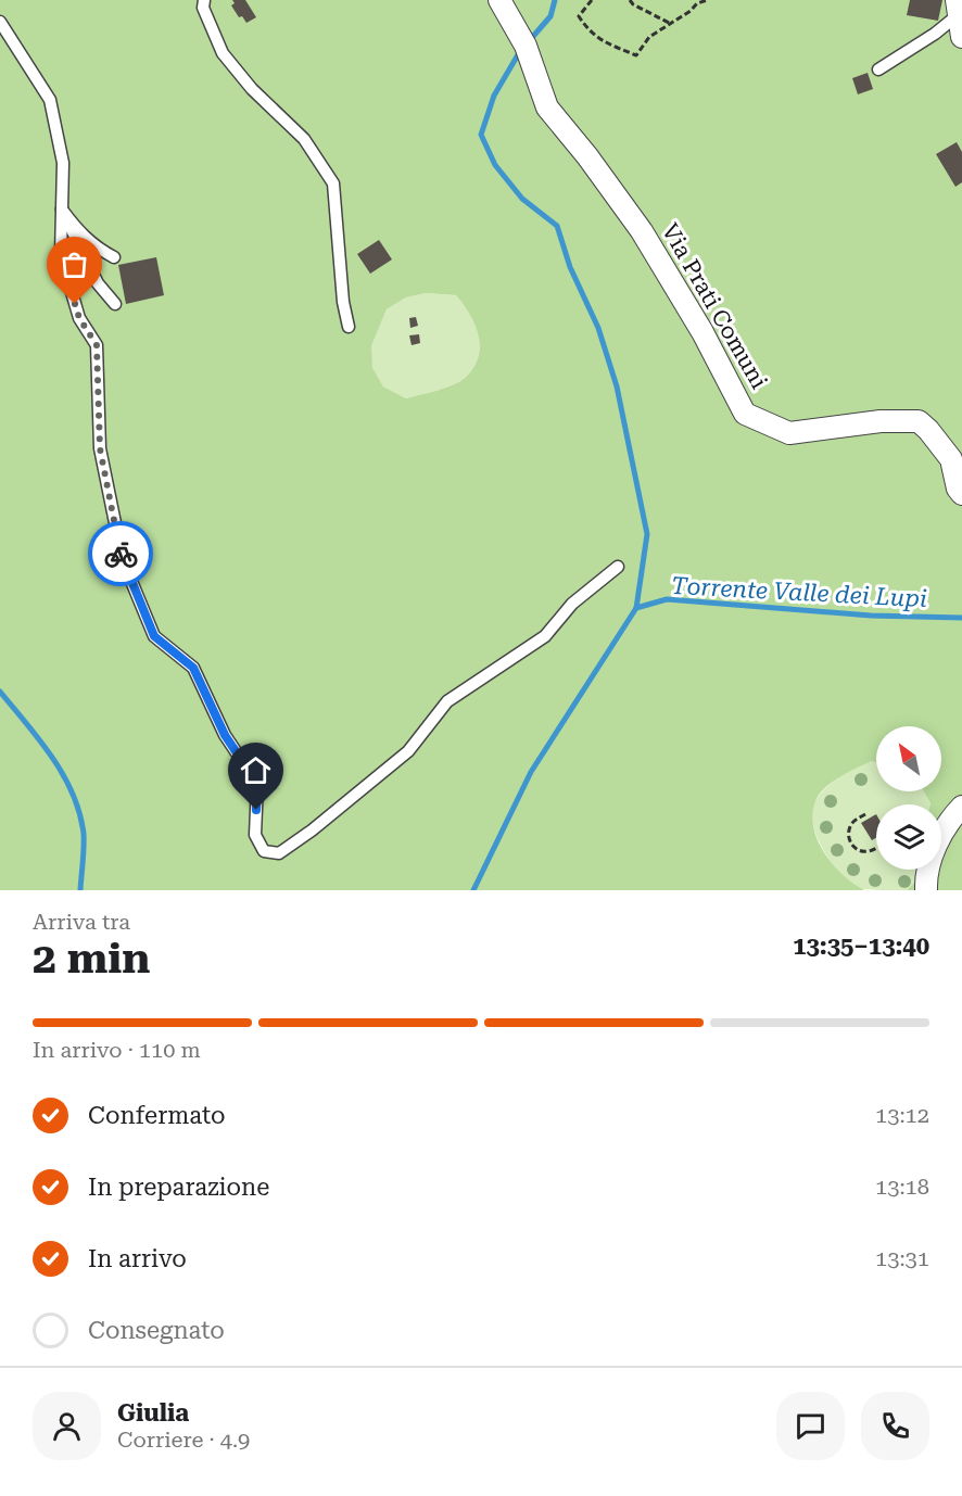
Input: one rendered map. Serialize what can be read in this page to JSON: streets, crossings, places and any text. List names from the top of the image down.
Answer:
{
  "streets": {
    "street": ["Via Prati Comuni"]
  },
  "water": ["Torrente Valle dei Lupi"],
  "north": "top left",
  "page": {
    "heading": ["2 min", "Arriva tra", "13:35–13:40"],
    "panel": ["Giulia", "Corriere · 4.9"],
    "bar": "In arrivo · 110 m",
    "list": [
      ["Confermato", "13:12"],
      ["In preparazione", "13:18"],
      ["In arrivo", "13:31"],
      "Consegnato"
    ]
  }
}
